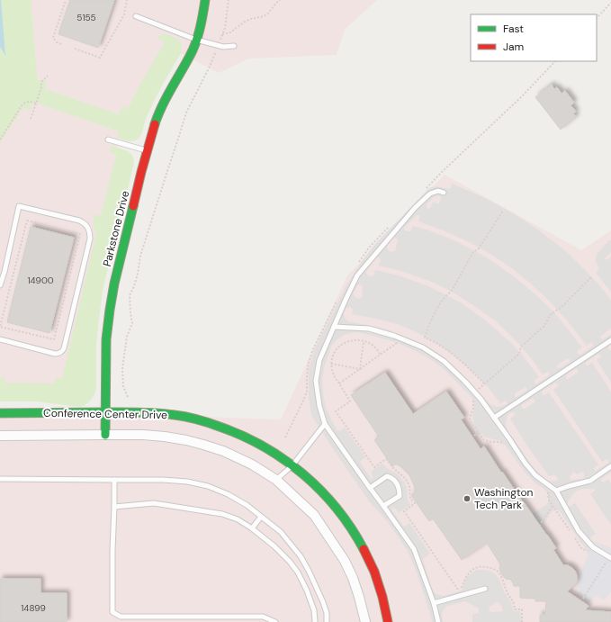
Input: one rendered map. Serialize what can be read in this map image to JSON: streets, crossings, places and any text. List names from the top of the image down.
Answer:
{
  "streets": {
    "street": ["Parkstone Drive", "Conference Center Drive"]
  },
  "crossings": [
    ["Parkstone Drive", "Conference Center Drive"]
  ],
  "places": ["Washington Tech Park"],
  "house_numbers": ["5155", "14900", "14899"],
  "legend": ["Fast", "Jam"]
}
